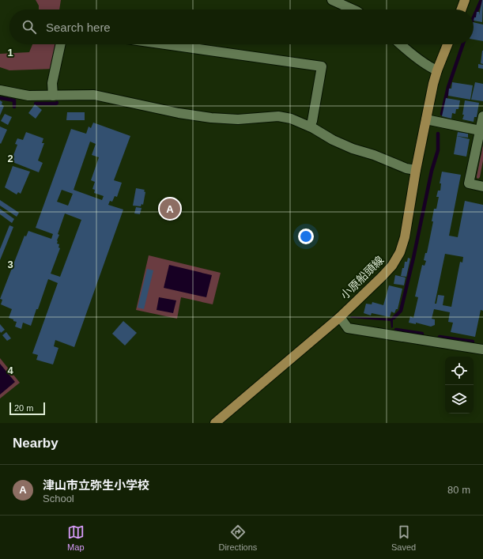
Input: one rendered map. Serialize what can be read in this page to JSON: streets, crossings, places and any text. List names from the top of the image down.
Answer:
{
  "streets": {
    "main road": ["小原船頭線"]
  },
  "scale_bar": "20 m",
  "page": {
    "search": "Search here",
    "pins": "A",
    "scale": "20 m",
    "heading": "Nearby",
    "list": [
      {
        "mark": "A",
        "name": "津山市立弥生小学校",
        "note": "School",
        "value": "80 m"
      }
    ],
    "nav": ["Map", "Directions", "Saved"]
  },
  "grid": {
    "rows": [
      "1",
      "2",
      "3",
      "4"
    ]
  }
}
